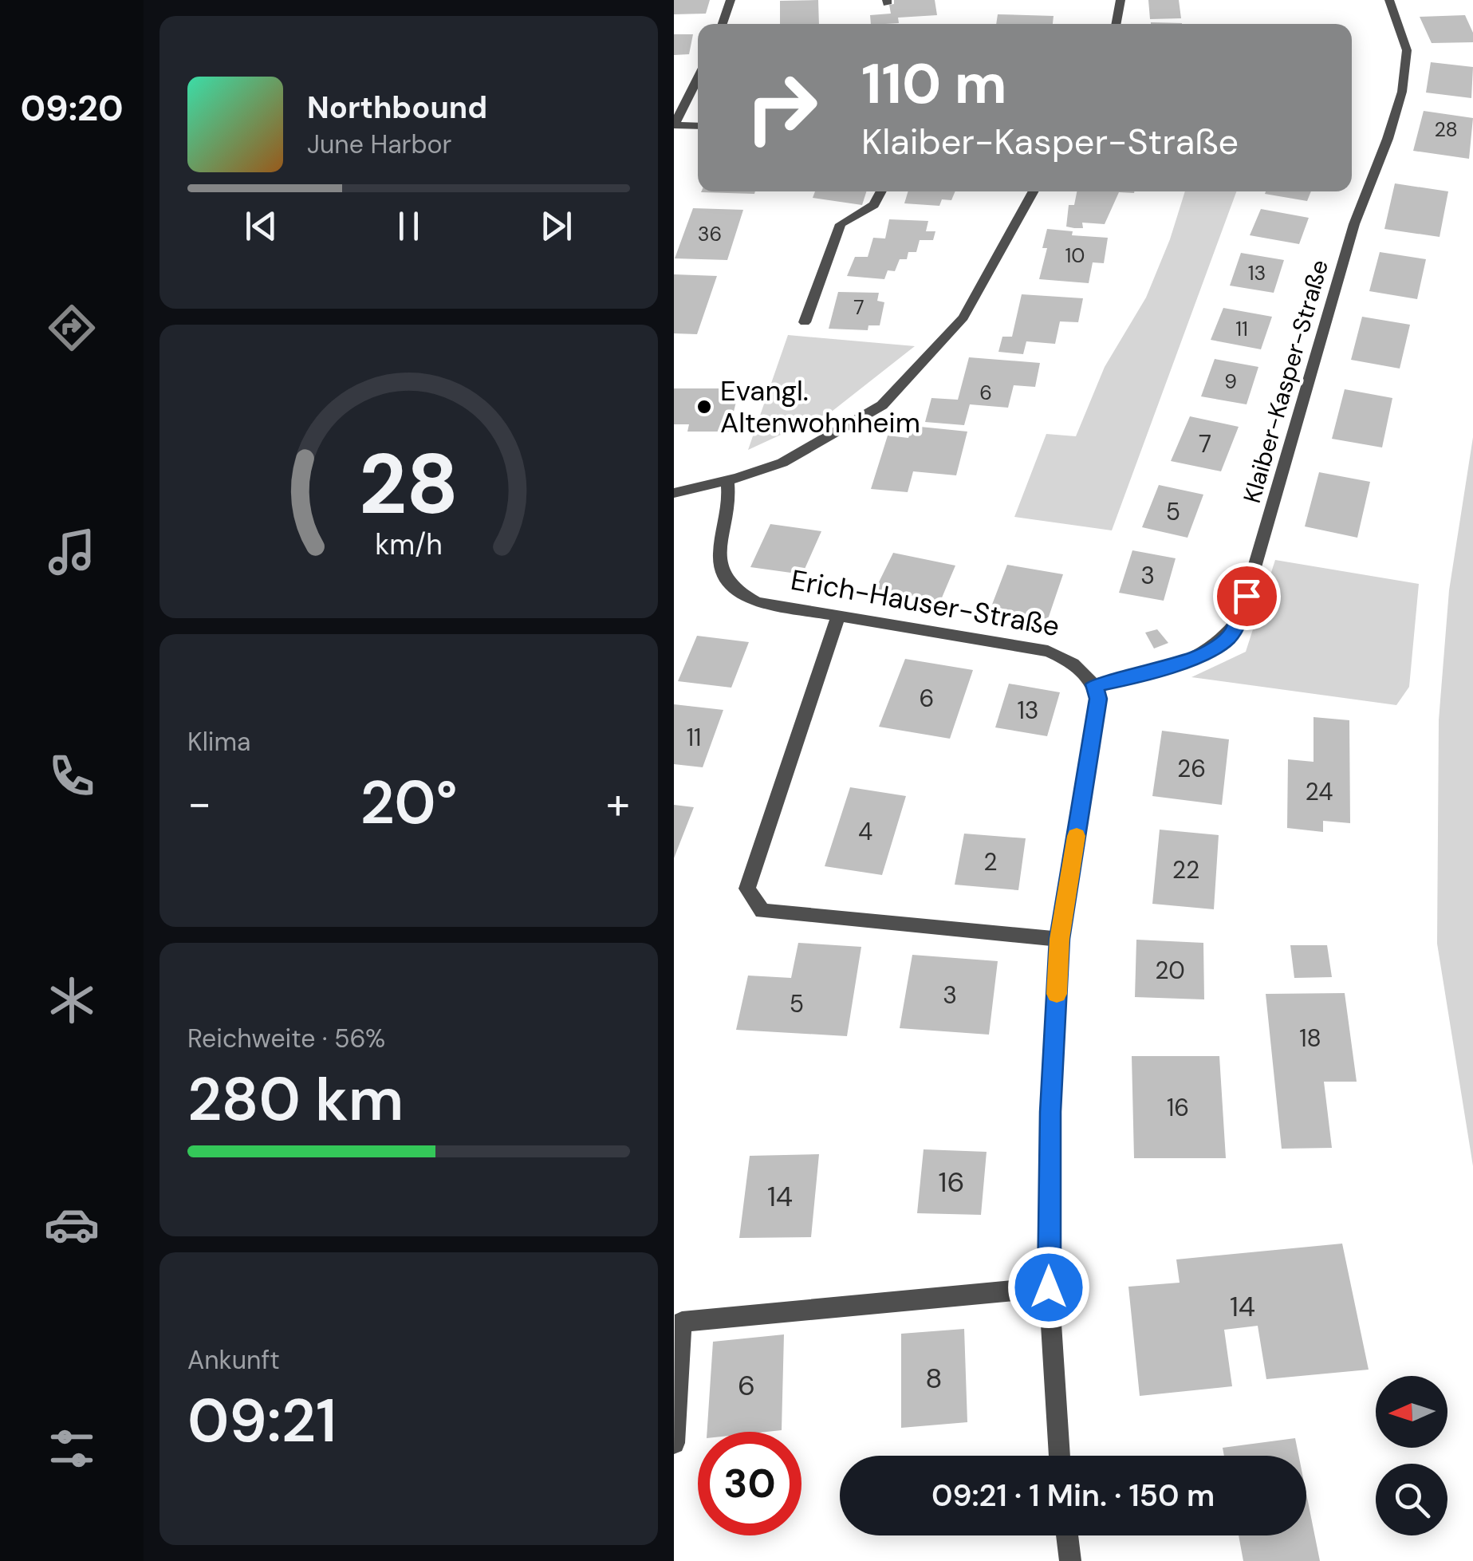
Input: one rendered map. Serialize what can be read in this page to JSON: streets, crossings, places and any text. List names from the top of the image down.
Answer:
{
  "streets": {
    "street": ["Klaiber-Kasper-Straße", "Erich-Hauser-Straße"]
  },
  "crossings": [
    ["Klaiber-Kasper-Straße", "Erich-Hauser-Straße"]
  ],
  "places": ["Evangl. Altenwohnheim"],
  "house_numbers": [
    "28",
    "36",
    "10",
    "13",
    "7",
    "11",
    "9",
    "6",
    "7",
    "5",
    "3",
    "6",
    "13",
    "11",
    "26",
    "24",
    "4",
    "2",
    "22",
    "20",
    "3",
    "5",
    "18",
    "16",
    "16",
    "14",
    "14",
    "8",
    "6"
  ],
  "north": "left",
  "page": {
    "tabs": "09:20",
    "turn": ["110 m", "Klaiber-Kasper-Straße"],
    "song": ["Northbound", "June Harbor"],
    "tile": [
      "Klima",
      ["Reichweite · 56%", "280 km"],
      ["Ankunft", "09:21"]
    ],
    "heat": ["−", "20°", "+"],
    "limit": "30",
    "trip": "09:21 · 1 Min. · 150 m",
    "gauge": ["28", "km/h"]
  }
}
